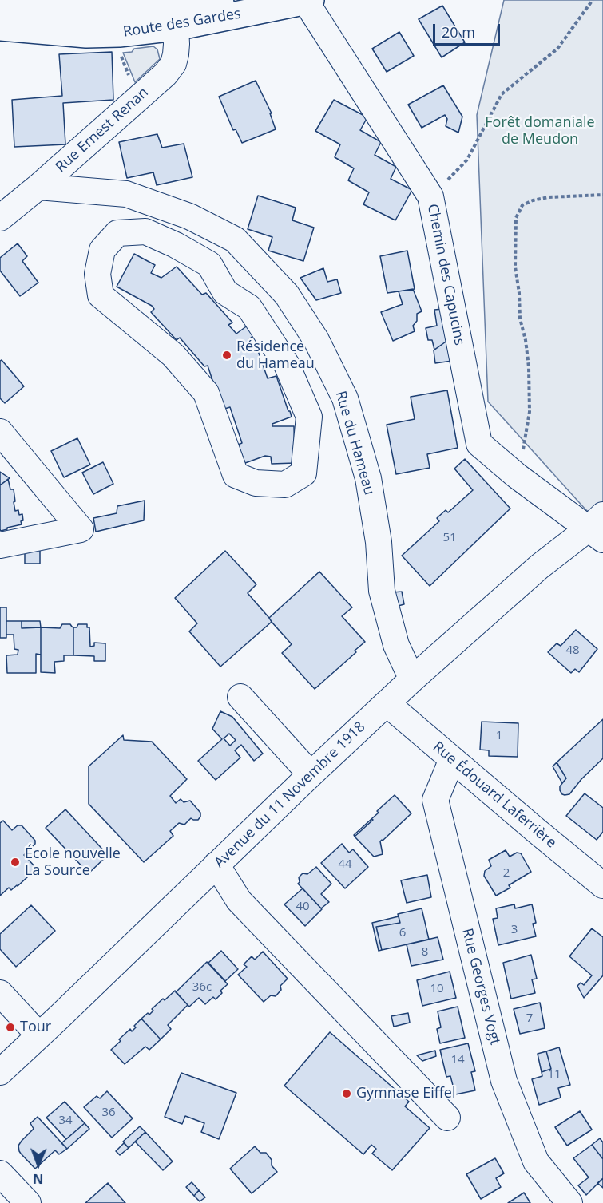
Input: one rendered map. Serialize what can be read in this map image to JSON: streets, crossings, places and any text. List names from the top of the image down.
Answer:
{
  "streets": {
    "main road": ["Route des Gardes"],
    "street": [
      "Rue Ernest Renan",
      "Chemin des Capucins",
      "Rue du Hameau",
      "Avenue du 11 Novembre 1918",
      "Rue Édouard Laferrière",
      "Rue Georges Vogt"
    ]
  },
  "crossings": [
    ["Route des Gardes", "Rue Ernest Renan"],
    ["Route des Gardes", "Chemin des Capucins"],
    ["Rue Ernest Renan", "Rue du Hameau"],
    ["Chemin des Capucins", "Avenue du 11 Novembre 1918"],
    ["Rue du Hameau", "Avenue du 11 Novembre 1918"],
    ["Avenue du 11 Novembre 1918", "Rue Édouard Laferrière"],
    ["Rue Édouard Laferrière", "Rue Georges Vogt"]
  ],
  "parks": ["Forêt domaniale de Meudon"],
  "places": [
    "Résidence du Hameau",
    "École nouvelle La Source",
    "Tour",
    "Gymnase Eiffel"
  ],
  "house_numbers": [
    "51",
    "48",
    "1",
    "44",
    "2",
    "40",
    "3",
    "6",
    "8",
    "36c",
    "10",
    "7",
    "14",
    "11",
    "36",
    "34"
  ],
  "scale_bar": "20 m",
  "north": "bottom"
}
